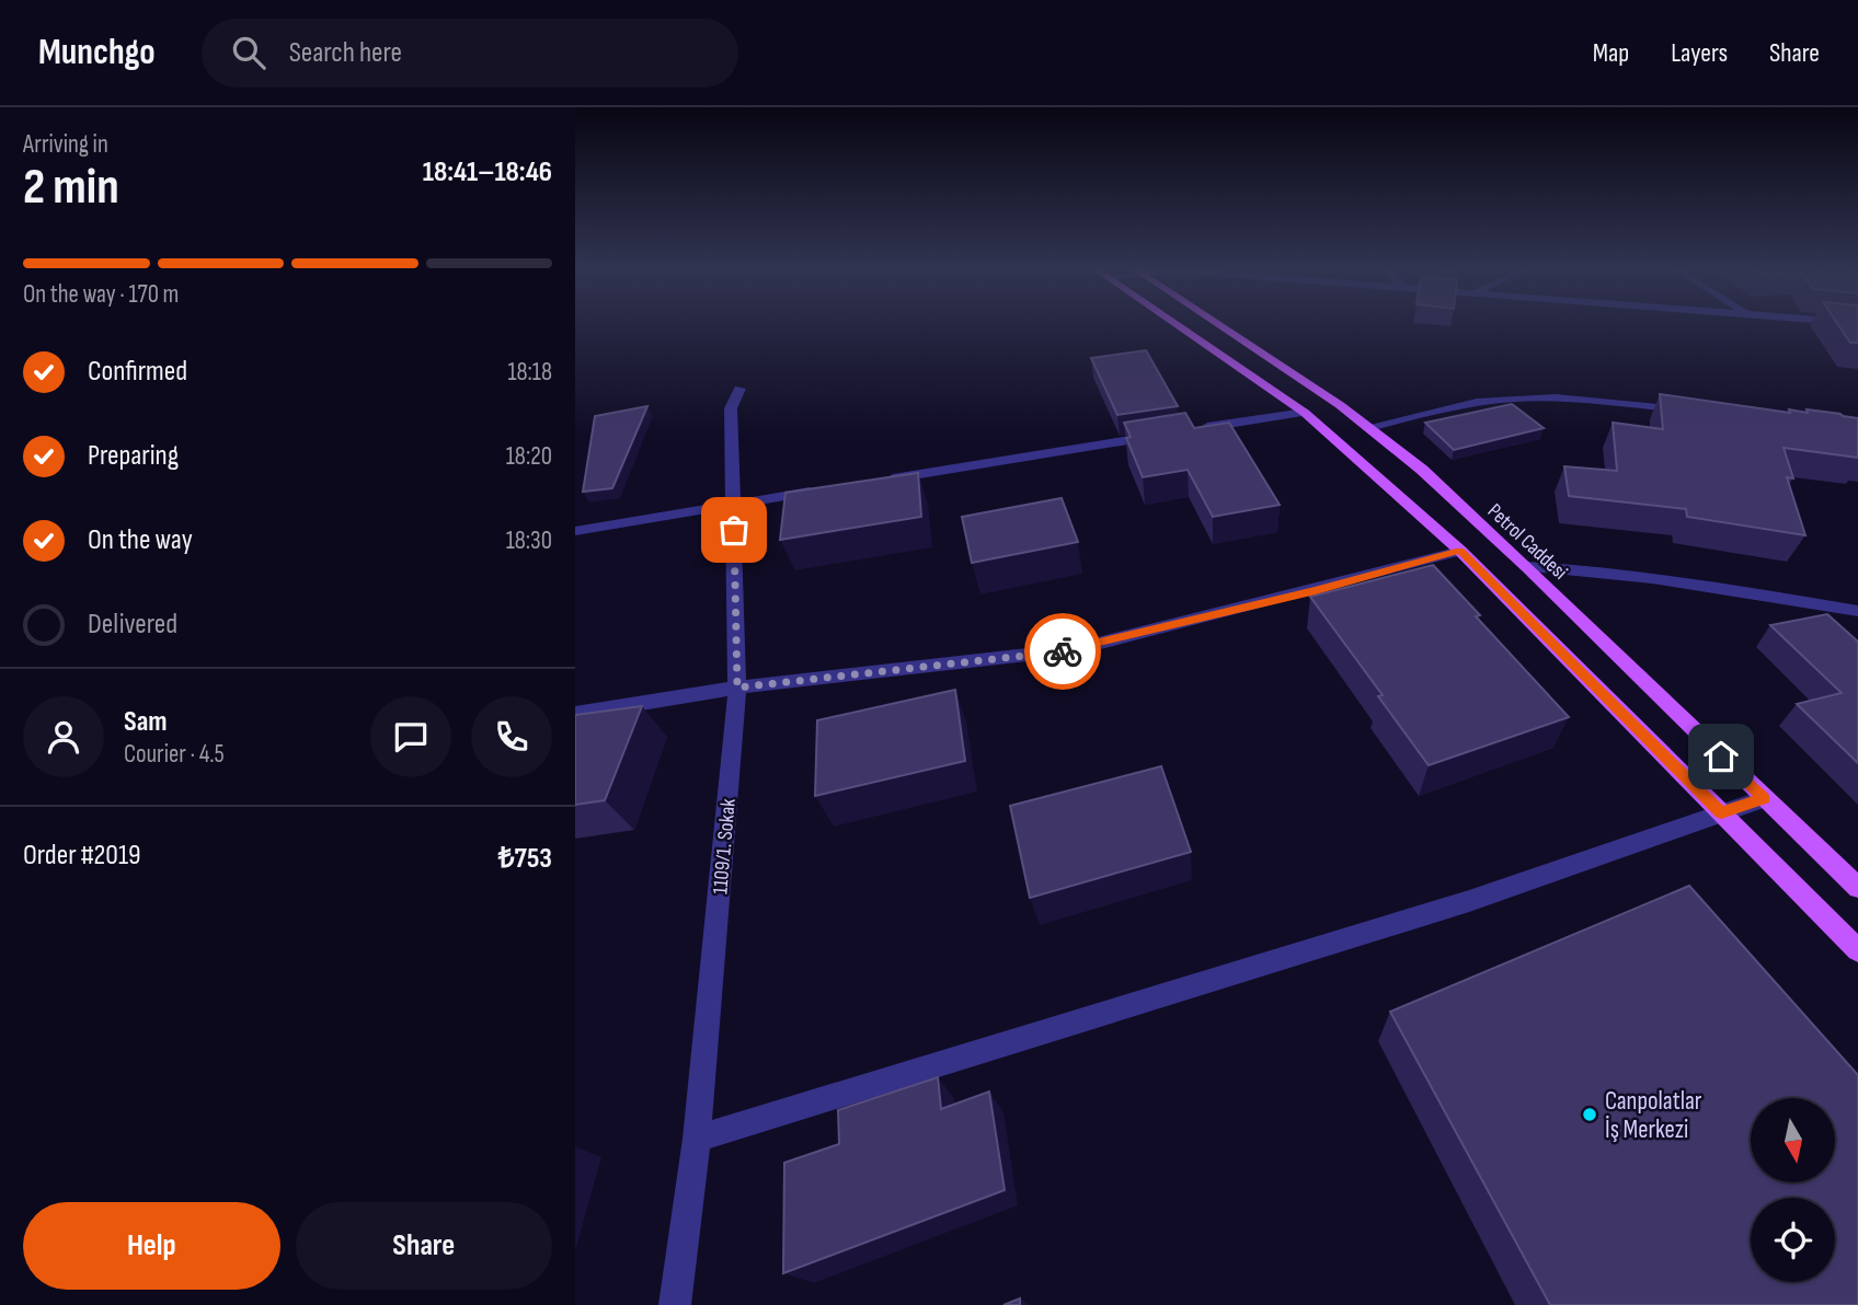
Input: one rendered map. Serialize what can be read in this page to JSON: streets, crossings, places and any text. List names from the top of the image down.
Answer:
{
  "streets": {
    "main road": ["Petrol Caddesi"],
    "street": ["1109/1. Sokak"]
  },
  "places": ["Canpolatlar İş Merkezi"],
  "north": "bottom",
  "page": {
    "header": "Munchgo",
    "search": "Search here",
    "nav": ["Map", "Layers", "Share"],
    "heading": ["2 min", "Arriving in", "18:41–18:46"],
    "panel": [
      "Sam",
      "Courier · 4.5",
      "Order #2019",
      "₺753"
    ],
    "bar": "On the way · 170 m",
    "list": [
      ["Confirmed", "18:18"],
      ["Preparing", "18:20"],
      ["On the way", "18:30"],
      "Delivered"
    ],
    "buttons": ["Help", "Share"]
  }
}
